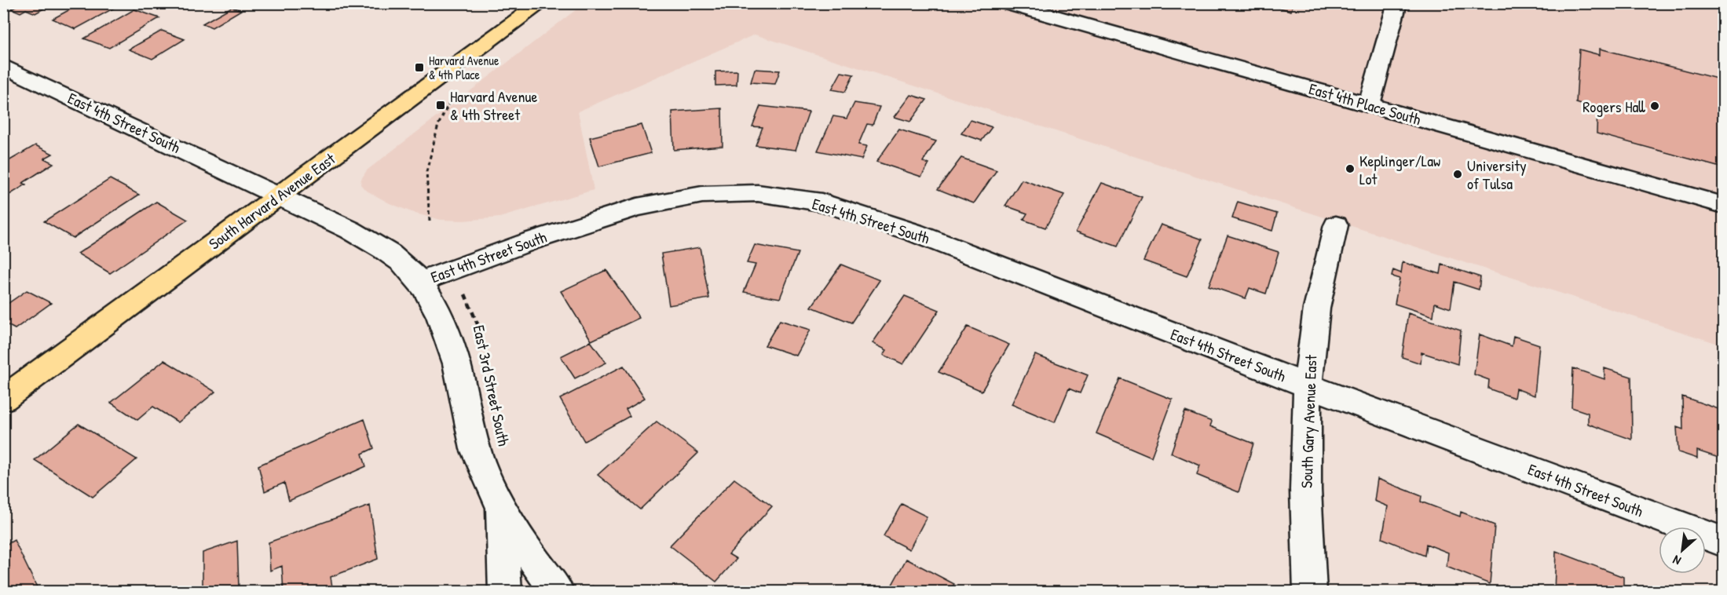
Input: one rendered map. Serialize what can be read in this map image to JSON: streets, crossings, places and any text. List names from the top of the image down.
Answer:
{
  "streets": {
    "main road": ["South Harvard Avenue East"],
    "street": [
      "East 4th Place South",
      "East 4th Street South",
      "East 3rd Street South",
      "South Gary Avenue East"
    ]
  },
  "crossings": [
    ["East 4th Street South", "South Harvard Avenue East"],
    ["East 4th Street South", "East 3rd Street South"],
    ["East 4th Street South", "South Gary Avenue East"]
  ],
  "places": {
    "transit": ["Harvard Avenue & 4th Place", "Harvard Avenue & 4th Street"],
    "other": ["Rogers Hall", "Keplinger/Law Lot", "University of Tulsa"]
  },
  "north": "bottom left"
}
